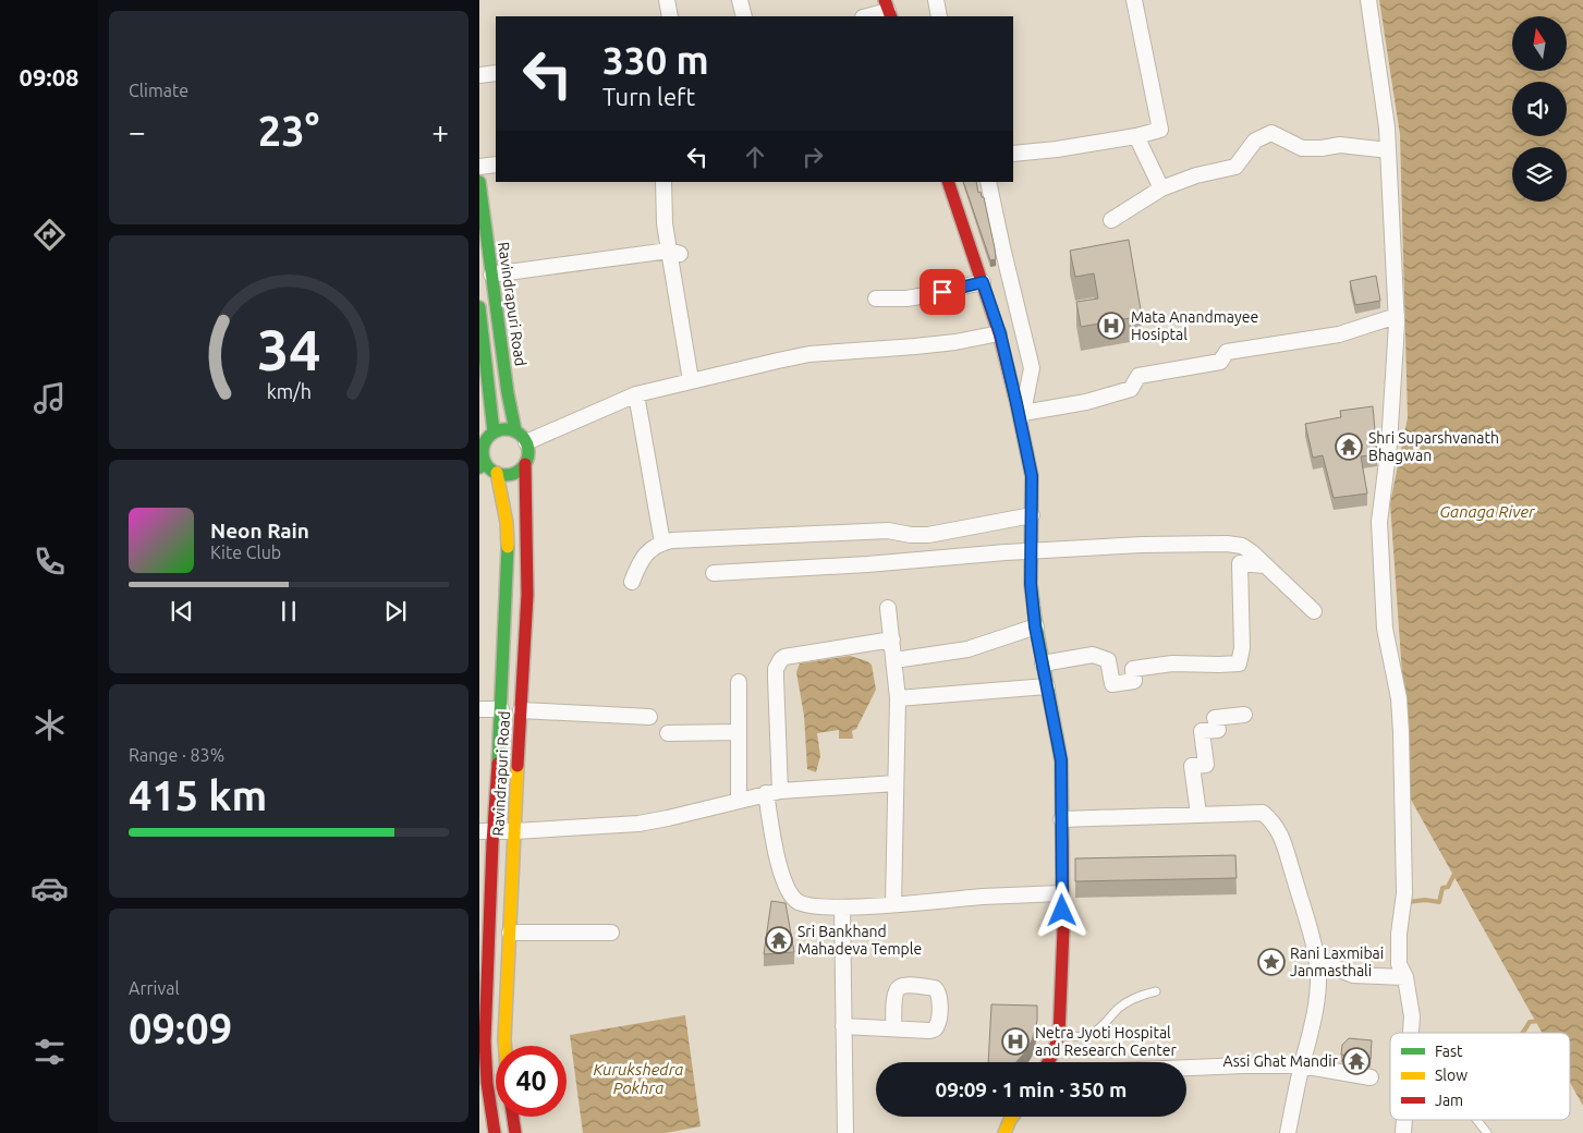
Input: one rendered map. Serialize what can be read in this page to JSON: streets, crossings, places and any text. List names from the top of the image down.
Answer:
{
  "streets": {
    "main road": ["Ravindrapuri Road"]
  },
  "water": ["Ganaga River", "Kurukshedra Pokhra"],
  "places": {
    "hospital": ["Mata Anandmayee Hosiptal", "Netra Jyoti Hospital and Research Center"],
    "temple": ["Shri Suparshvanath Bhagwan", "Sri Bankhand Mahadeva Temple", "Assi Ghat Mandir"],
    "place": ["Rani Laxmibai Janmasthali"]
  },
  "legend": ["Fast", "Slow", "Jam"],
  "north": "top",
  "page": {
    "tabs": "09:08",
    "tile": [
      "Climate",
      ["Range · 83%", "415 km"],
      ["Arrival", "09:09"]
    ],
    "turn": ["330 m", "Turn left"],
    "heat": ["−", "23°", "+"],
    "song": ["Neon Rain", "Kite Club"],
    "limit": "40",
    "trip": "09:09 · 1 min · 350 m",
    "gauge": ["34", "km/h"]
  }
}
